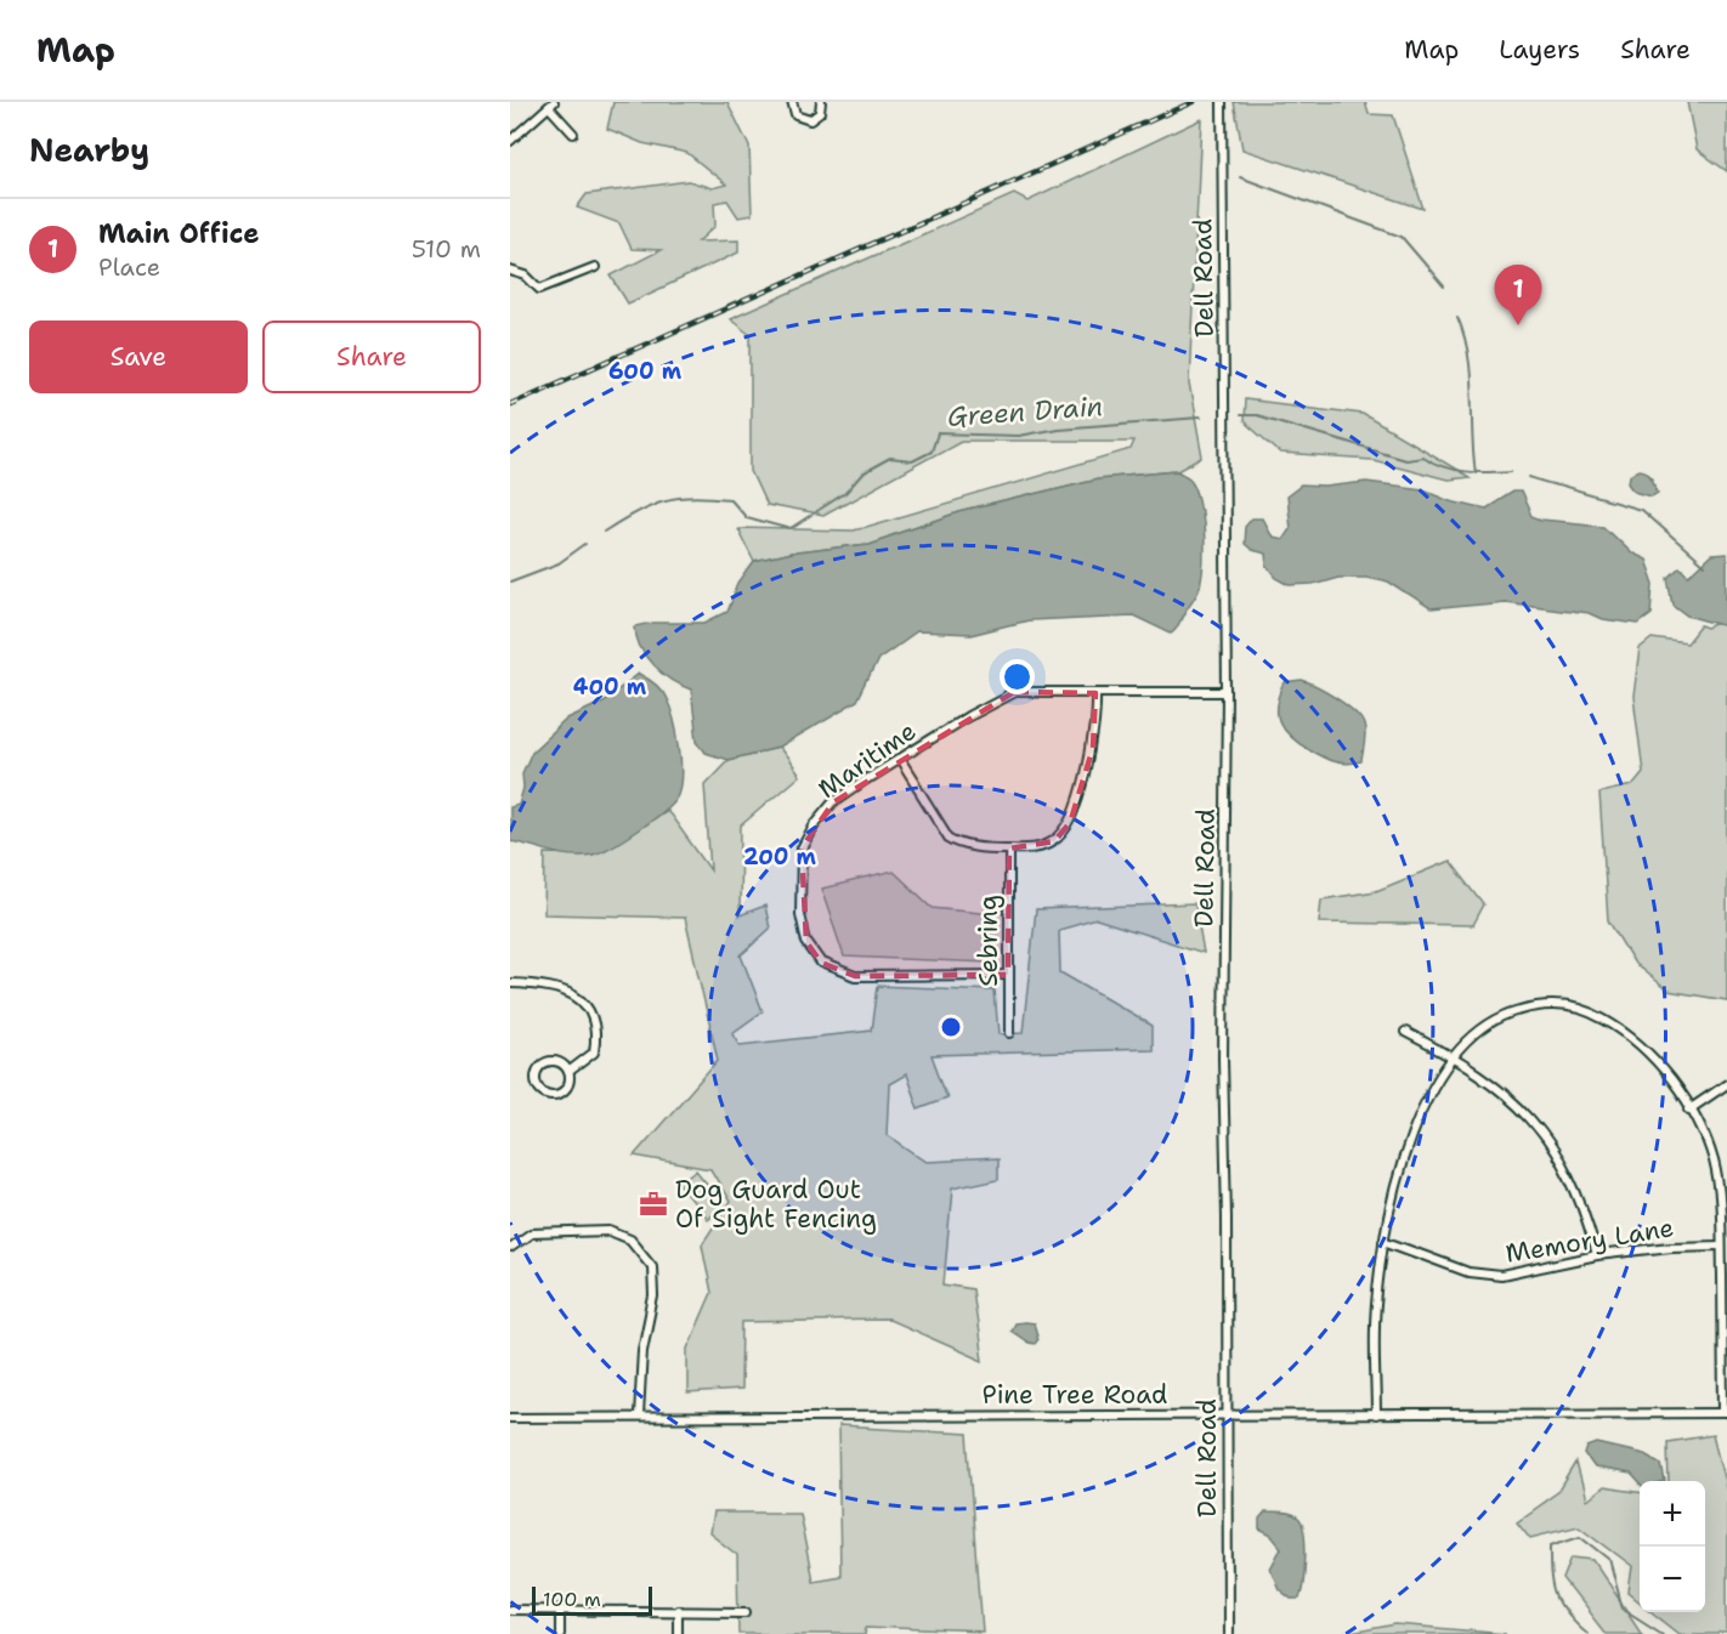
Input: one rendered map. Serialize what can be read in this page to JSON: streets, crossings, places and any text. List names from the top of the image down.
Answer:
{
  "streets": {
    "street": [
      "Dell Road",
      "Maritime",
      "Sebring",
      "Memory Lane",
      "Pine Tree Road"
    ]
  },
  "crossings": [
    ["Dell Road", "Maritime"],
    ["Dell Road", "Pine Tree Road"],
    ["Maritime", "Sebring"]
  ],
  "water": ["Green Drain"],
  "places": {
    "office": ["Dog Guard Out Of Sight Fencing"]
  },
  "scale_bar": "100 m",
  "page": {
    "header": "Map",
    "nav": ["Map", "Layers", "Share"],
    "heading": "Nearby",
    "list": [
      {
        "mark": "1",
        "name": "Main Office",
        "note": "Place",
        "value": "510 m"
      }
    ],
    "pins": "1",
    "buttons": ["Save", "Share"],
    "map_buttons": ["+", "−"],
    "scale": "100 m"
  },
  "rings": ["600 m", "400 m", "200 m"]
}
